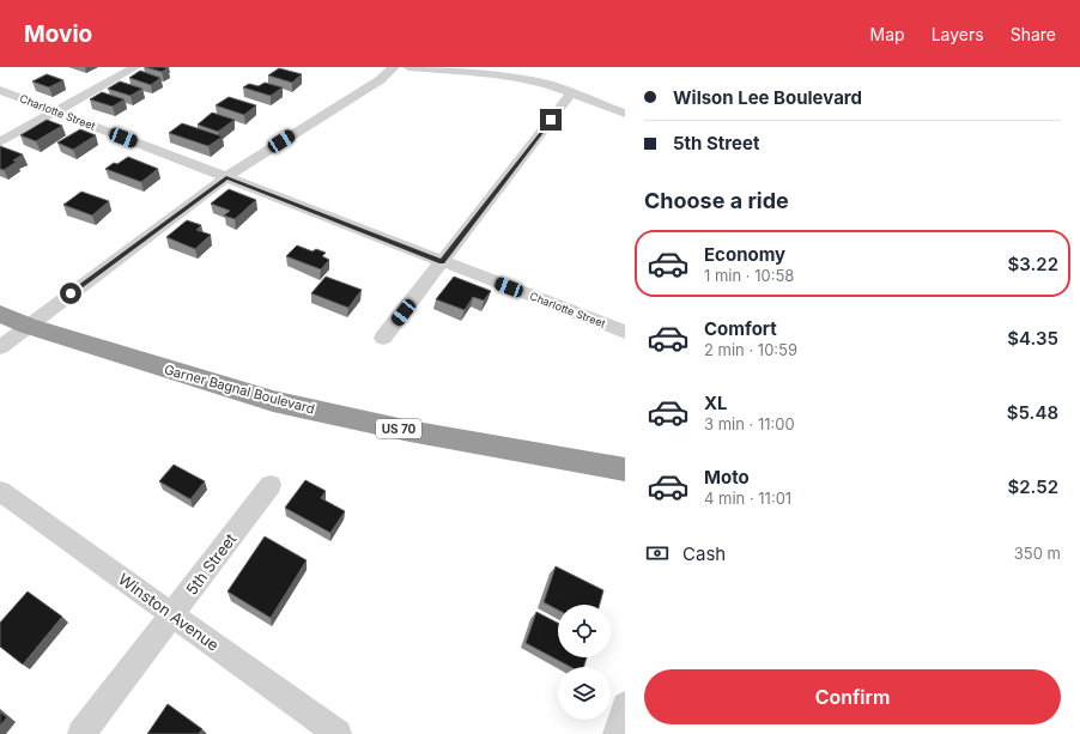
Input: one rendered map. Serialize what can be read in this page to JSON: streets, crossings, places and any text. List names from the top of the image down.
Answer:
{
  "streets": {
    "highway": ["Garner Bagnal Boulevard", "US 70"],
    "street": ["Charlotte Street", "5th Street", "Winston Avenue"]
  },
  "crossings": [
    ["5th Street", "Winston Avenue"]
  ],
  "page": {
    "header": "Movio",
    "nav": ["Map", "Layers", "Share"],
    "banner": ["Wilson Lee Boulevard", "5th Street"],
    "heading": "Choose a ride",
    "list": [
      {
        "name": "Economy",
        "note": "1 min · 10:58",
        "value": "$3.22"
      },
      {
        "name": "Comfort",
        "note": "2 min · 10:59",
        "value": "$4.35"
      },
      {
        "name": "XL",
        "note": "3 min · 11:00",
        "value": "$5.48"
      },
      {
        "name": "Moto",
        "note": "4 min · 11:01",
        "value": "$2.52"
      }
    ],
    "pay": ["Cash", "350 m"],
    "buttons": "Confirm"
  }
}
